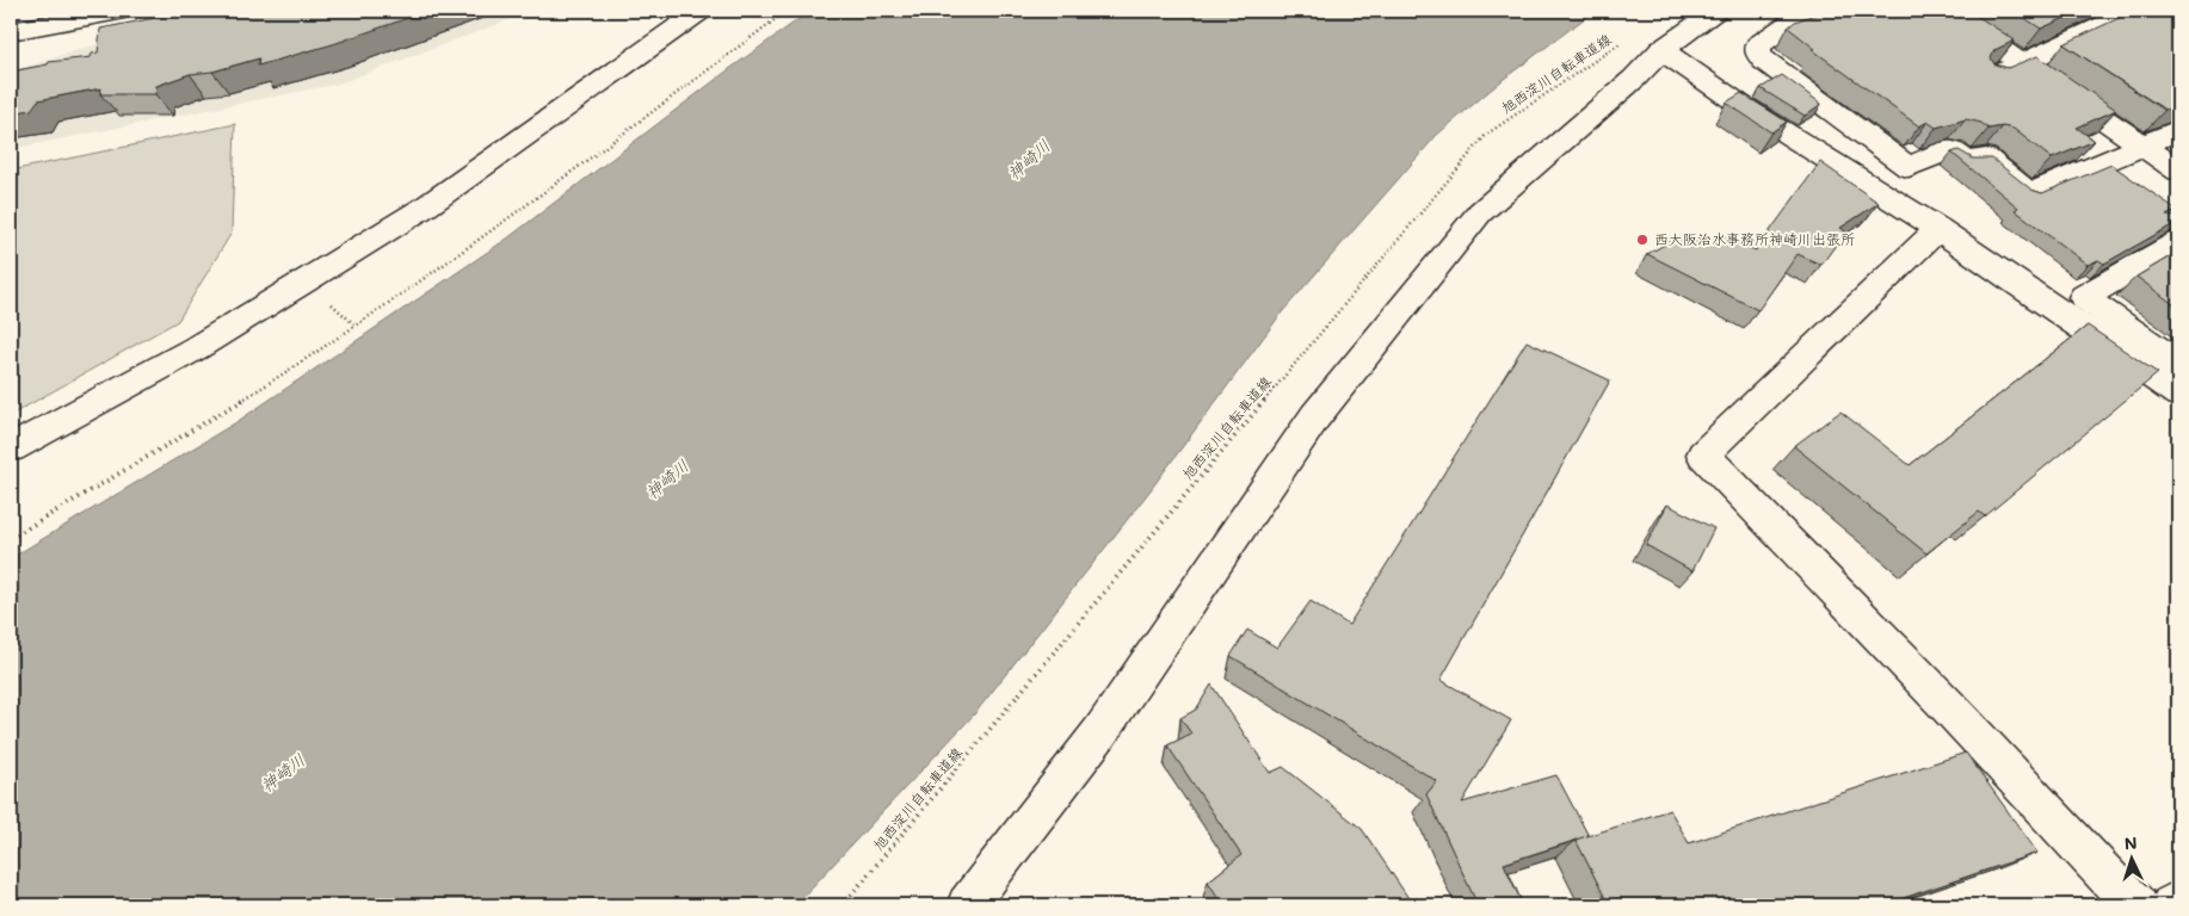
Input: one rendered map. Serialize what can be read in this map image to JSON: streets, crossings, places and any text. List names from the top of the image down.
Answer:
{
  "streets": {
    "path": ["旭西淀川自転車道線"]
  },
  "water": ["神崎川"],
  "places": ["西大阪治水事務所神崎川出張所"],
  "north": "top"
}
